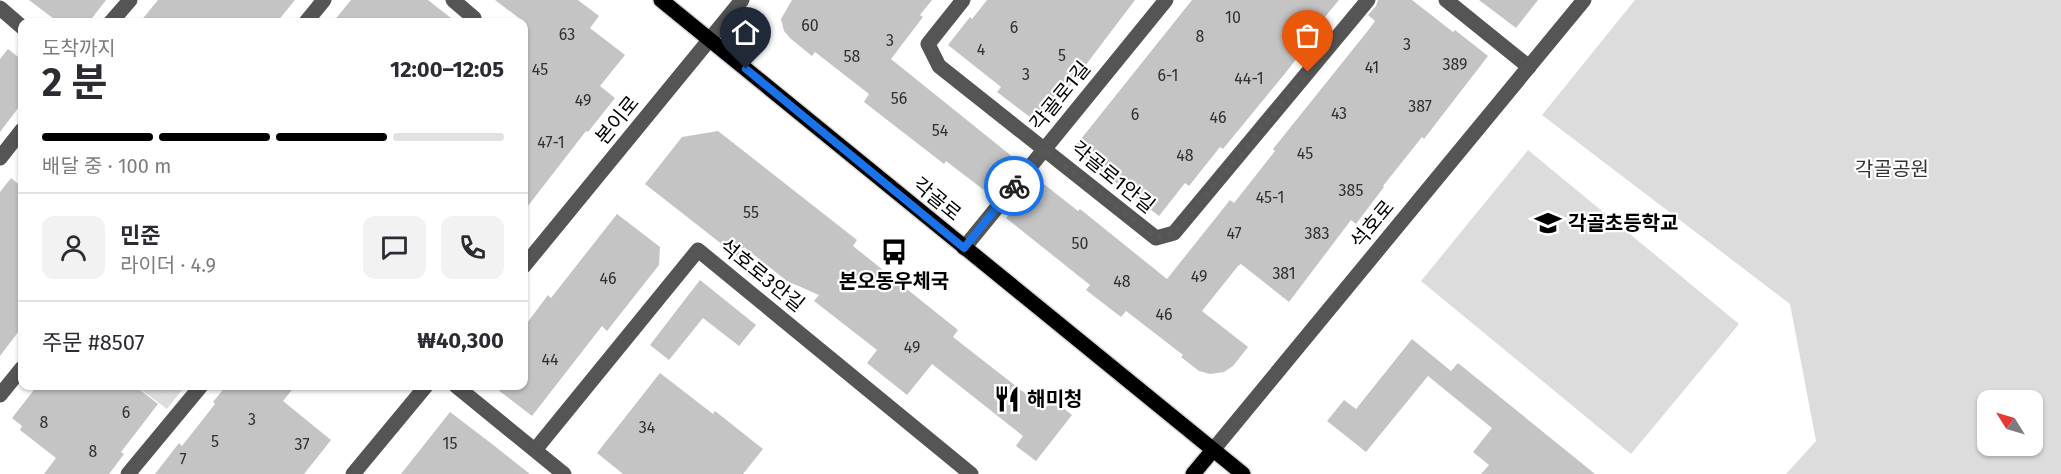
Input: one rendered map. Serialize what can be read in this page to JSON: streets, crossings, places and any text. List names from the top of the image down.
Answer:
{
  "streets": {
    "main road": ["각골로", "석호로"],
    "street": [
      "각골로1길",
      "본이로",
      "각골로1안길",
      "석호로3안길"
    ]
  },
  "crossings": [
    ["각골로1길", "각골로1안길"],
    ["각골로1길", "각골로"],
    ["본이로", "각골로"],
    ["각골로", "석호로"]
  ],
  "parks": ["각골공원"],
  "places": {
    "school or university": ["각골초등학교"],
    "bus stop": ["본오동우체국"],
    "restaurant": ["해미청"]
  },
  "house_numbers": [
    "10",
    "60",
    "6",
    "63",
    "8",
    "3",
    "3",
    "4",
    "5",
    "58",
    "389",
    "41",
    "45",
    "3",
    "6-1",
    "44-1",
    "56",
    "49",
    "387",
    "43",
    "6",
    "46",
    "54",
    "47-1",
    "45",
    "48",
    "385",
    "45-1",
    "55",
    "47",
    "383",
    "50",
    "381",
    "49",
    "46",
    "48",
    "46",
    "49",
    "44",
    "6",
    "3",
    "8",
    "34",
    "5",
    "15",
    "37",
    "8",
    "7"
  ],
  "north": "top left",
  "page": {
    "heading": ["2 분", "도착까지", "12:00–12:05"],
    "panel": [
      "민준",
      "라이더 · 4.9",
      "주문 #8507",
      "₩40,300"
    ],
    "bar": "배달 중 · 100 m"
  }
}
